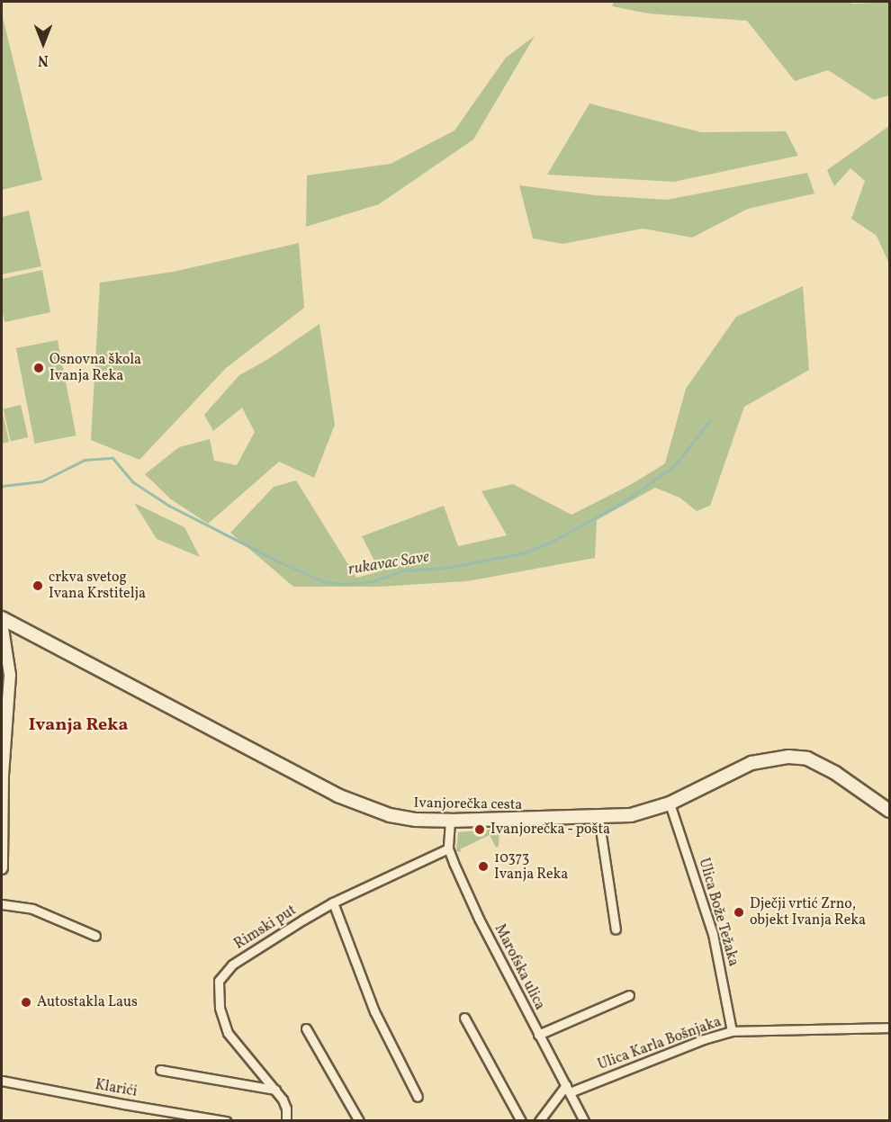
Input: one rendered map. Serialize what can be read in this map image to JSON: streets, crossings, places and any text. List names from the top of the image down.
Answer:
{
  "streets": {
    "main road": ["Ivanjorečka cesta"],
    "street": [
      "Ulica Bože Težaka",
      "Rimski put",
      "Marofska ulica",
      "Ulica Karla Bošnjaka",
      "Klarići"
    ]
  },
  "crossings": [
    ["Ivanjorečka cesta", "Ulica Bože Težaka"],
    ["Ivanjorečka cesta", "Marofska ulica"],
    ["Ulica Bože Težaka", "Ulica Karla Bošnjaka"],
    ["Rimski put", "Marofska ulica"],
    ["Marofska ulica", "Ulica Karla Bošnjaka"]
  ],
  "districts": ["Ivanja Reka"],
  "water": ["rukavac Save"],
  "places": [
    "Osnovna škola Ivanja Reka",
    "crkva svetog Ivana Krstitelja",
    "Ivanjorečka - pošta",
    "10373 Ivanja Reka",
    "Dječji vrtić Zrno, objekt Ivanja Reka",
    "Autostakla Laus"
  ],
  "north": "bottom"
}
